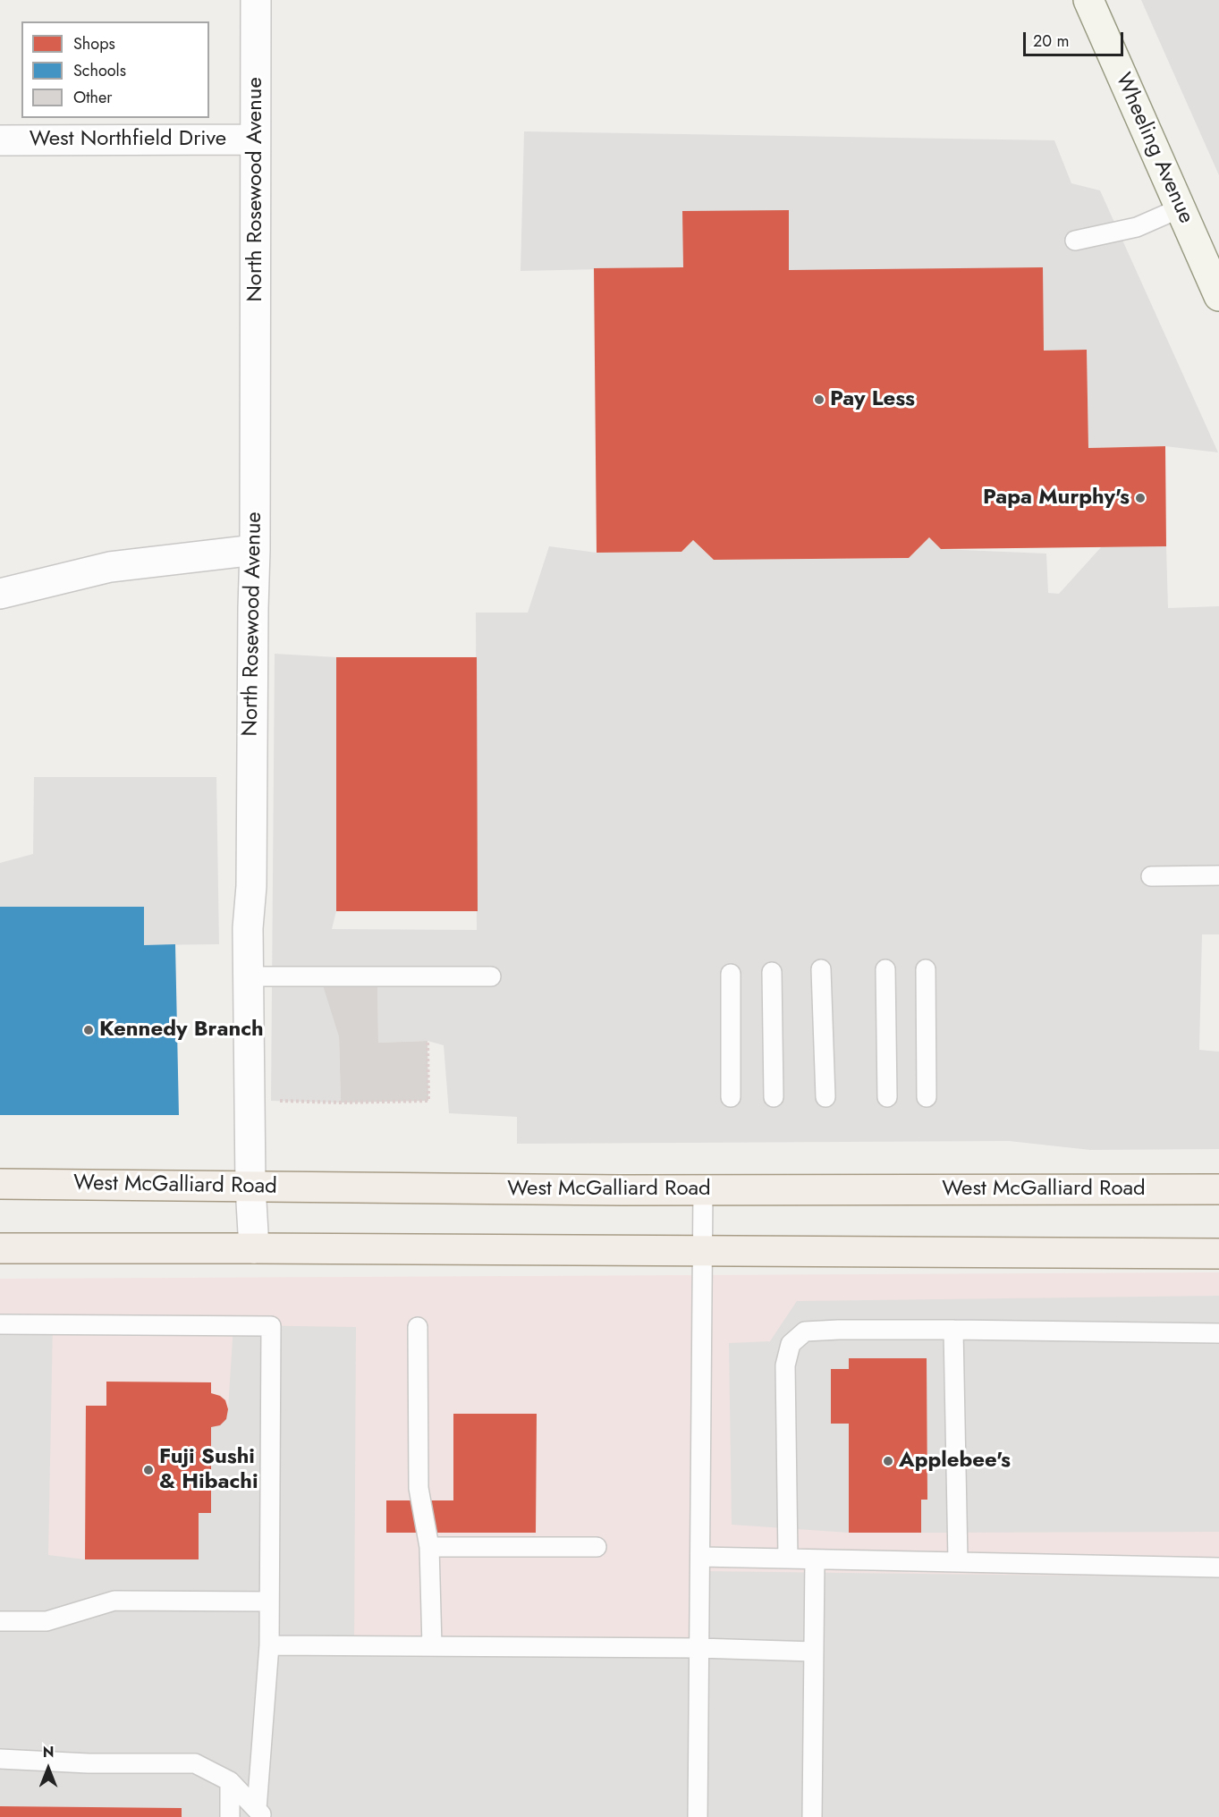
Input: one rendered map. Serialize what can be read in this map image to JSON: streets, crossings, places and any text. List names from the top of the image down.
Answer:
{
  "streets": {
    "main road": ["Wheeling Avenue", "West McGalliard Road"],
    "street": ["West Northfield Drive", "North Rosewood Avenue"]
  },
  "crossings": [
    ["West Northfield Drive", "North Rosewood Avenue"],
    ["North Rosewood Avenue", "West McGalliard Road"]
  ],
  "places": [
    "Pay Less",
    "Papa Murphy's",
    "Kennedy Branch",
    "Applebee's",
    "Fuji Sushi & Hibachi"
  ],
  "legend": ["Shops", "Schools", "Other"],
  "scale_bar": "20 m",
  "north": "top"
}
